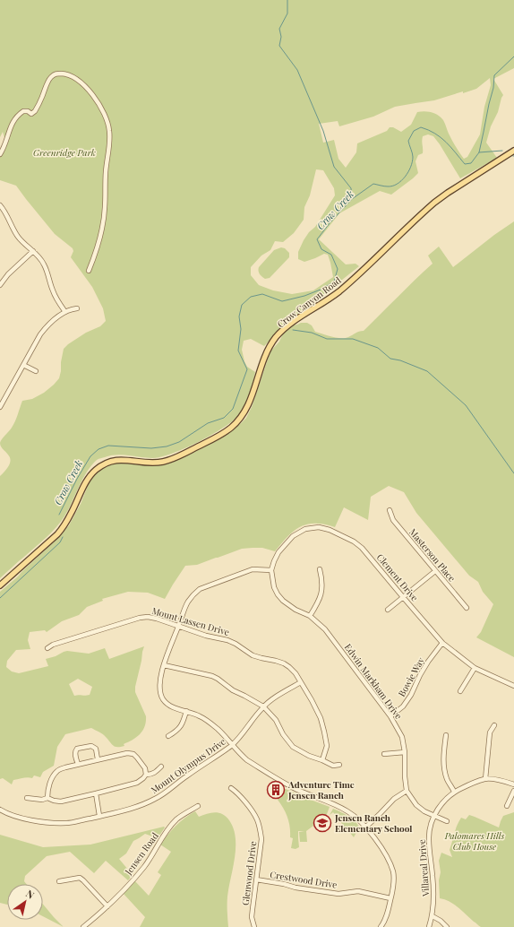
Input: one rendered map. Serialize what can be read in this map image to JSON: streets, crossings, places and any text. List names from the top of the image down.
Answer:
{
  "streets": {
    "main road": ["Crow Canyon Road"],
    "street": [
      "Masterson Place",
      "Clement Drive",
      "Mount Lassen Drive",
      "Bowie Way",
      "Edwin Markham Drive",
      "Mount Olympus Drive",
      "Jensen Road",
      "Villareal Drive",
      "Glenwood Drive",
      "Crestwood Drive"
    ]
  },
  "crossings": [
    ["Clement Drive", "Bowie Way"],
    ["Clement Drive", "Edwin Markham Drive"],
    ["Mount Lassen Drive", "Mount Olympus Drive"],
    ["Bowie Way", "Edwin Markham Drive"],
    ["Edwin Markham Drive", "Villareal Drive"],
    ["Glenwood Drive", "Crestwood Drive"]
  ],
  "water": ["Crow Creek"],
  "parks": ["Greenridge Park", "Palomares Hills Club House"],
  "places": {
    "building": ["Adventure Time Jensen Ranch"],
    "school or university": ["Jensen Ranch Elementary School"]
  },
  "north": "top right"
}
